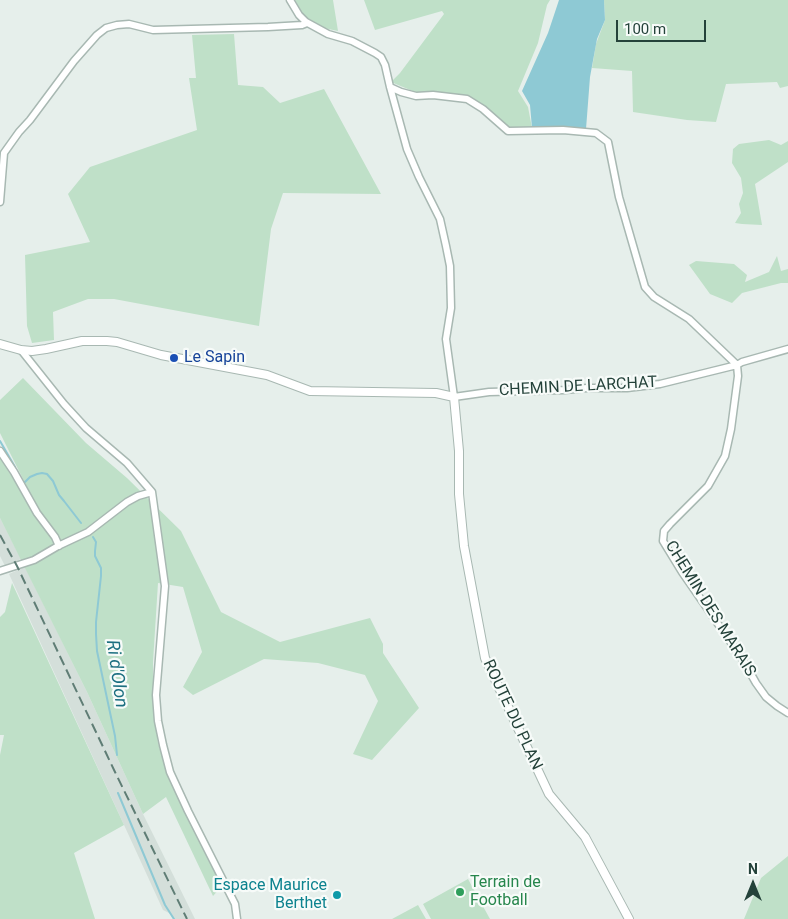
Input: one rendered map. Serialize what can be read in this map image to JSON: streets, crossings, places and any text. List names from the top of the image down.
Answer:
{
  "streets": {
    "street": ["CHEMIN DE LARCHAT", "CHEMIN DES MARAIS", "ROUTE DU PLAN"]
  },
  "crossings": [
    ["CHEMIN DE LARCHAT", "CHEMIN DES MARAIS"],
    ["CHEMIN DE LARCHAT", "ROUTE DU PLAN"]
  ],
  "water": ["Ri d'Olon"],
  "places": ["Le Sapin", "Terrain de Football", "Espace Maurice Berthet"],
  "scale_bar": "100 m",
  "north": "top"
}
